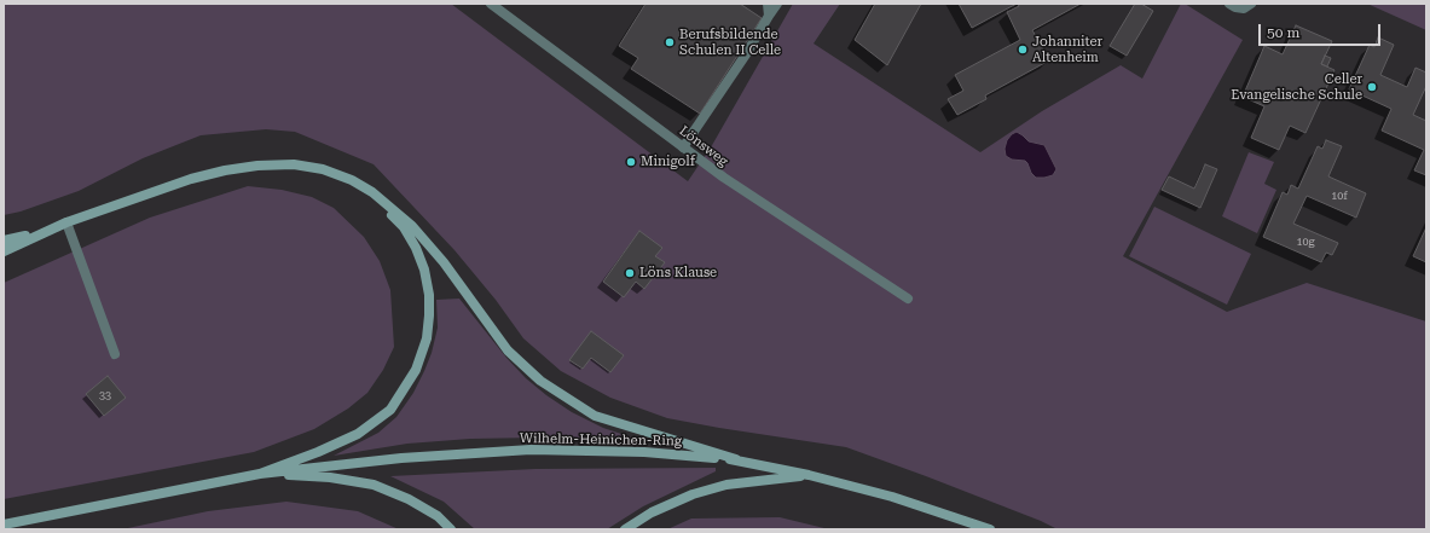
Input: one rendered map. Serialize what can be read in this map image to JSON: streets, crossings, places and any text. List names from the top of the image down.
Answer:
{
  "streets": {
    "main road": ["Wilhelm-Heinichen-Ring"],
    "street": ["Lönsweg"]
  },
  "places": [
    "Berufsbildende Schulen II Celle",
    "Johanniter Altenheim",
    "Celler Evangelische Schule",
    "Minigolf",
    "Löns Klause"
  ],
  "house_numbers": ["10f", "10g", "33"],
  "scale_bar": "50 m"
}
